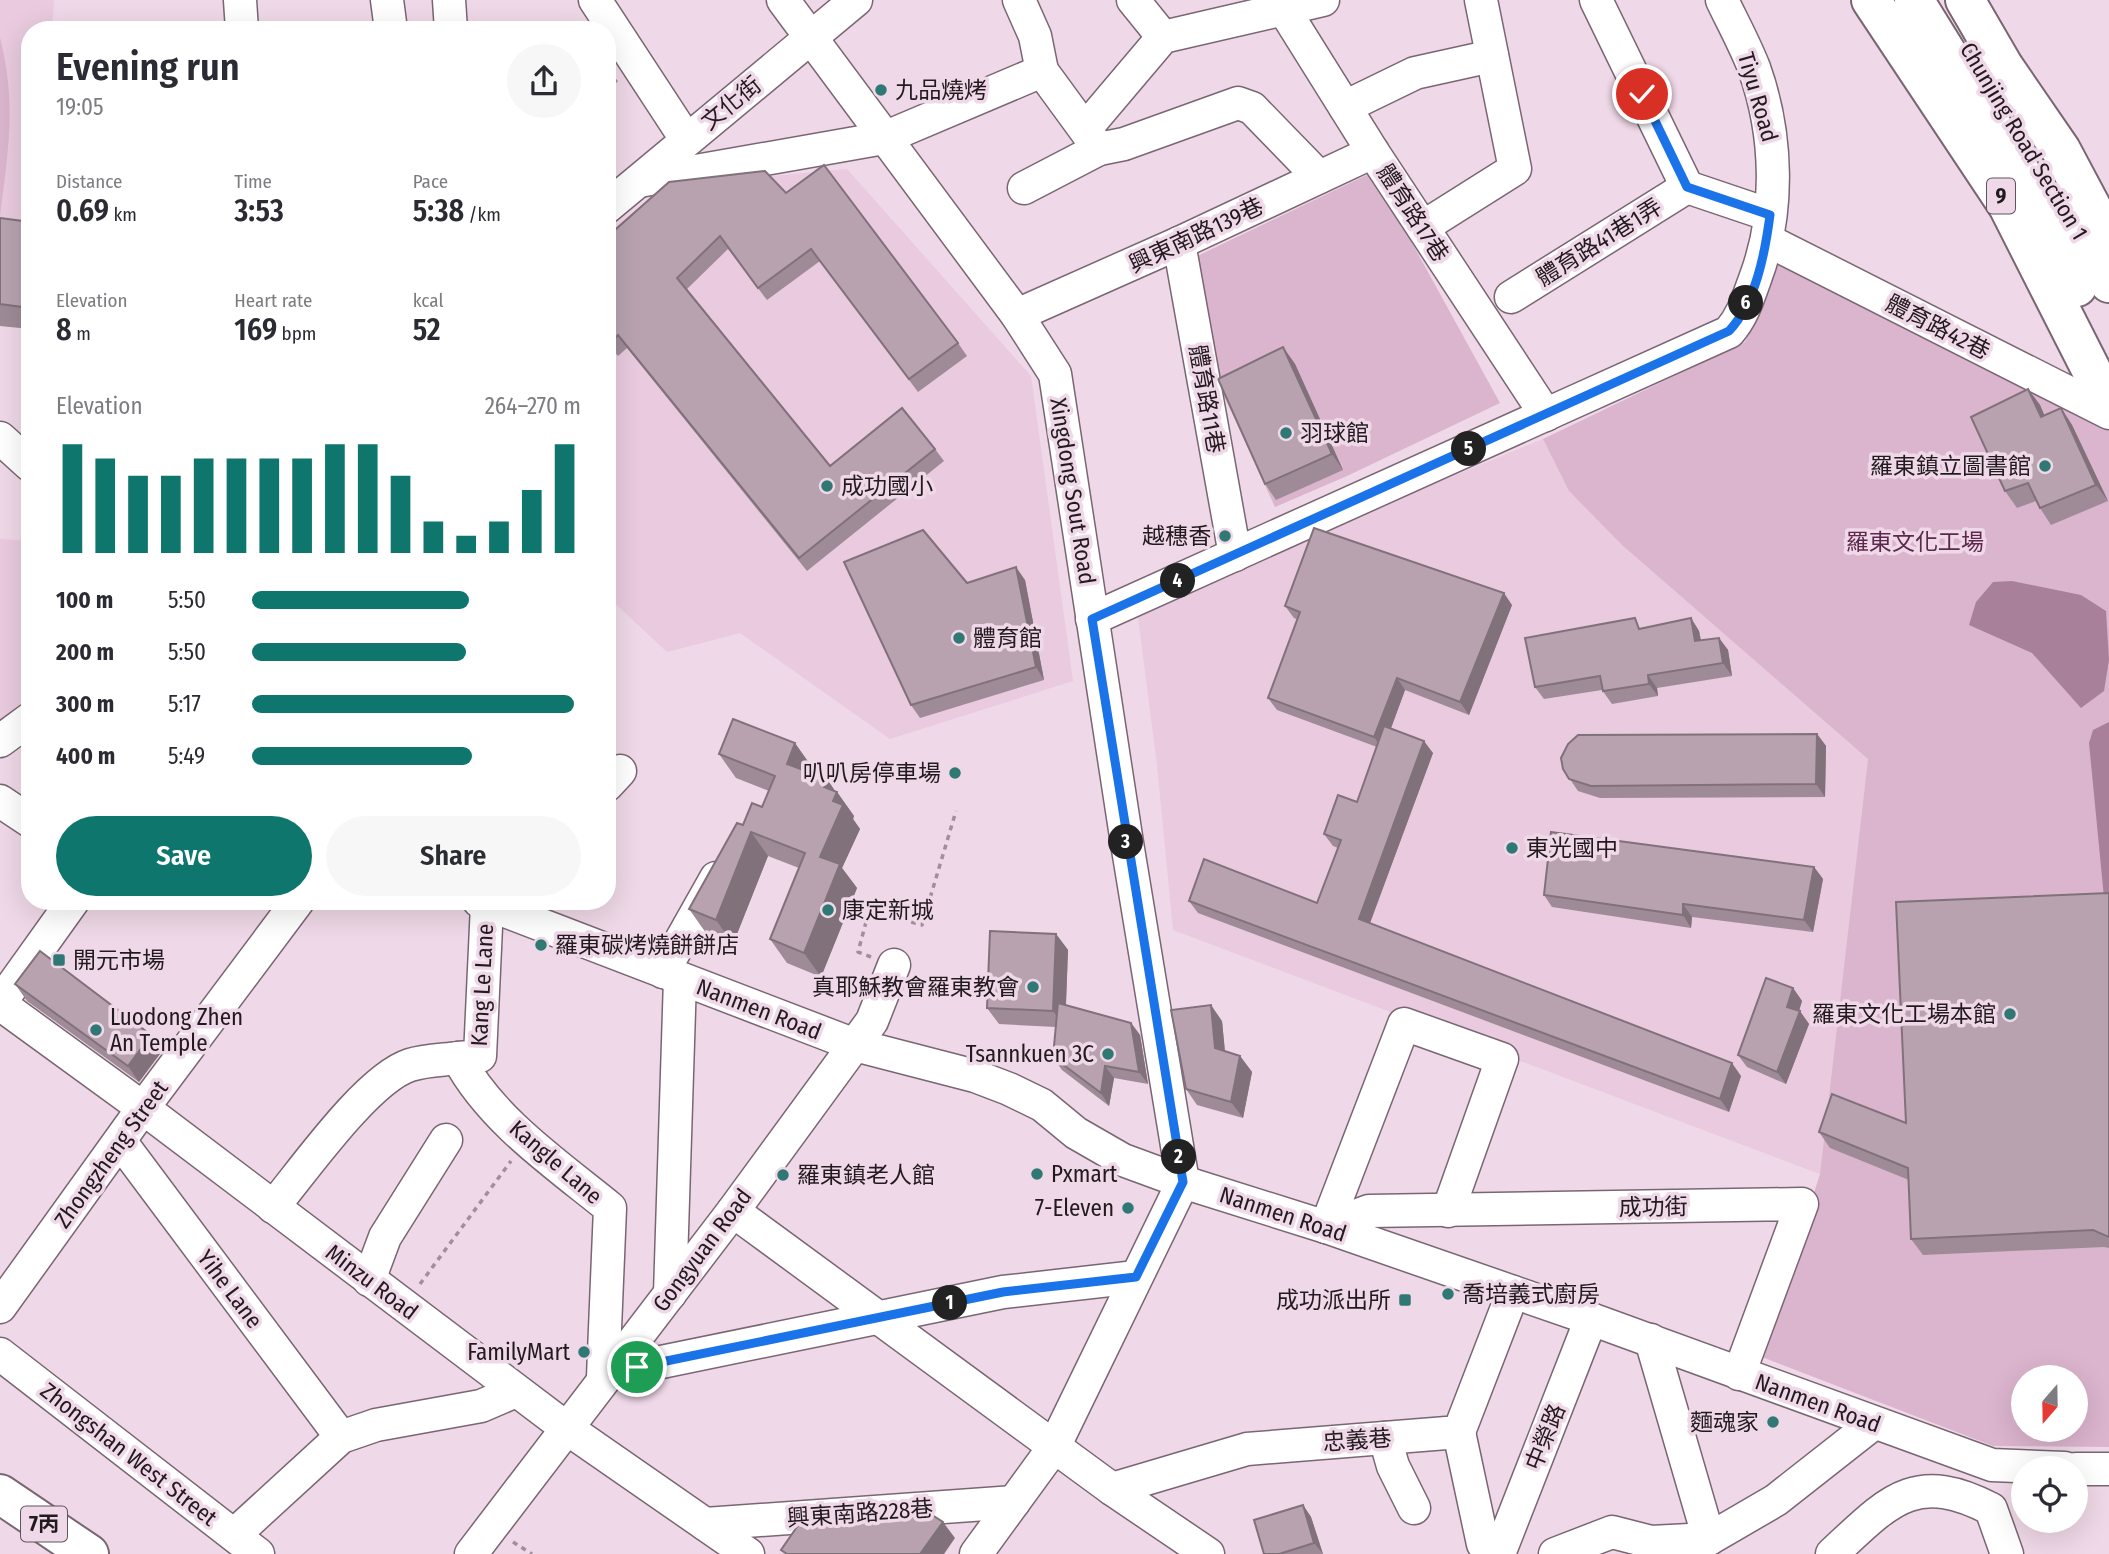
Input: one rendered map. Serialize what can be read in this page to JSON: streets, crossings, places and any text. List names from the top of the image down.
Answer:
{
  "streets": {
    "main road": ["Chunjing Road Section 1", "9", "7丙"],
    "street": [
      "Tiyu Road",
      "文化街",
      "體育路17巷",
      "興東南路139巷",
      "體育路41巷1弄",
      "體育路42巷",
      "體育路11巷",
      "Xingdong Sout Road",
      "Kang Le Lane",
      "Nanmen Road",
      "Zhongzheng Street",
      "Kangle Lane",
      "成功街",
      "Gongyuan Road",
      "Minzu Road",
      "Yihe Lane",
      "中榮路",
      "忠義巷",
      "Zhongshan West Street",
      "興東南路228巷"
    ]
  },
  "crossings": [
    ["Tiyu Road", "體育路17巷"],
    ["Tiyu Road", "體育路42巷"],
    ["Tiyu Road", "體育路11巷"],
    ["Tiyu Road", "Xingdong Sout Road"],
    ["文化街", "Xingdong Sout Road"],
    ["體育路17巷", "興東南路139巷"],
    ["興東南路139巷", "體育路11巷"],
    ["興東南路139巷", "Xingdong Sout Road"],
    ["體育路41巷1弄", "體育路42巷"],
    ["Xingdong Sout Road", "Nanmen Road"],
    ["Kang Le Lane", "Kangle Lane"],
    ["Nanmen Road", "成功街"],
    ["Nanmen Road", "Gongyuan Road"],
    ["Nanmen Road", "中榮路"],
    ["Zhongzheng Street", "Minzu Road"],
    ["Zhongzheng Street", "Yihe Lane"],
    ["Kangle Lane", "Gongyuan Road"],
    ["Gongyuan Road", "Minzu Road"],
    ["Minzu Road", "興東南路228巷"]
  ],
  "parks": ["羅東文化工場"],
  "places": {
    "other": [
      "九品燒烤",
      "羽球館",
      "羅東鎮立圖書館",
      "成功國小",
      "越穗香",
      "體育館",
      "叭叭房停車場",
      "東光國中",
      "康定新城",
      "羅東碳烤燒餅餅店",
      "真耶穌教會羅東教會",
      "羅東文化工場本館",
      "Luodong Zhen An Temple",
      "Tsannkuen 3C",
      "Pxmart",
      "羅東鎮老人館",
      "7-Eleven",
      "喬培義式廚房",
      "FamilyMart",
      "麵魂家"
    ],
    "transit": ["開元市場", "成功派出所"]
  },
  "north": "bottom",
  "page": {
    "heading": ["Evening run", "19:05"],
    "stats": [
      ["Distance", "0.69 km"],
      ["Time", "3:53"],
      ["Pace", "5:38 /km"],
      ["Elevation", "8 m"],
      ["Heart rate", "169 bpm"],
      ["kcal", "52"]
    ],
    "pins": [
      "6",
      "5",
      "4",
      "3",
      "2",
      "1"
    ],
    "chart": ["Elevation", "264–270 m"],
    "list": [
      {
        "name": "100 m",
        "note": "5:50"
      },
      {
        "name": "200 m",
        "note": "5:50"
      },
      {
        "name": "300 m",
        "note": "5:17"
      },
      {
        "name": "400 m",
        "note": "5:49"
      }
    ],
    "buttons": ["Save", "Share"]
  }
}
